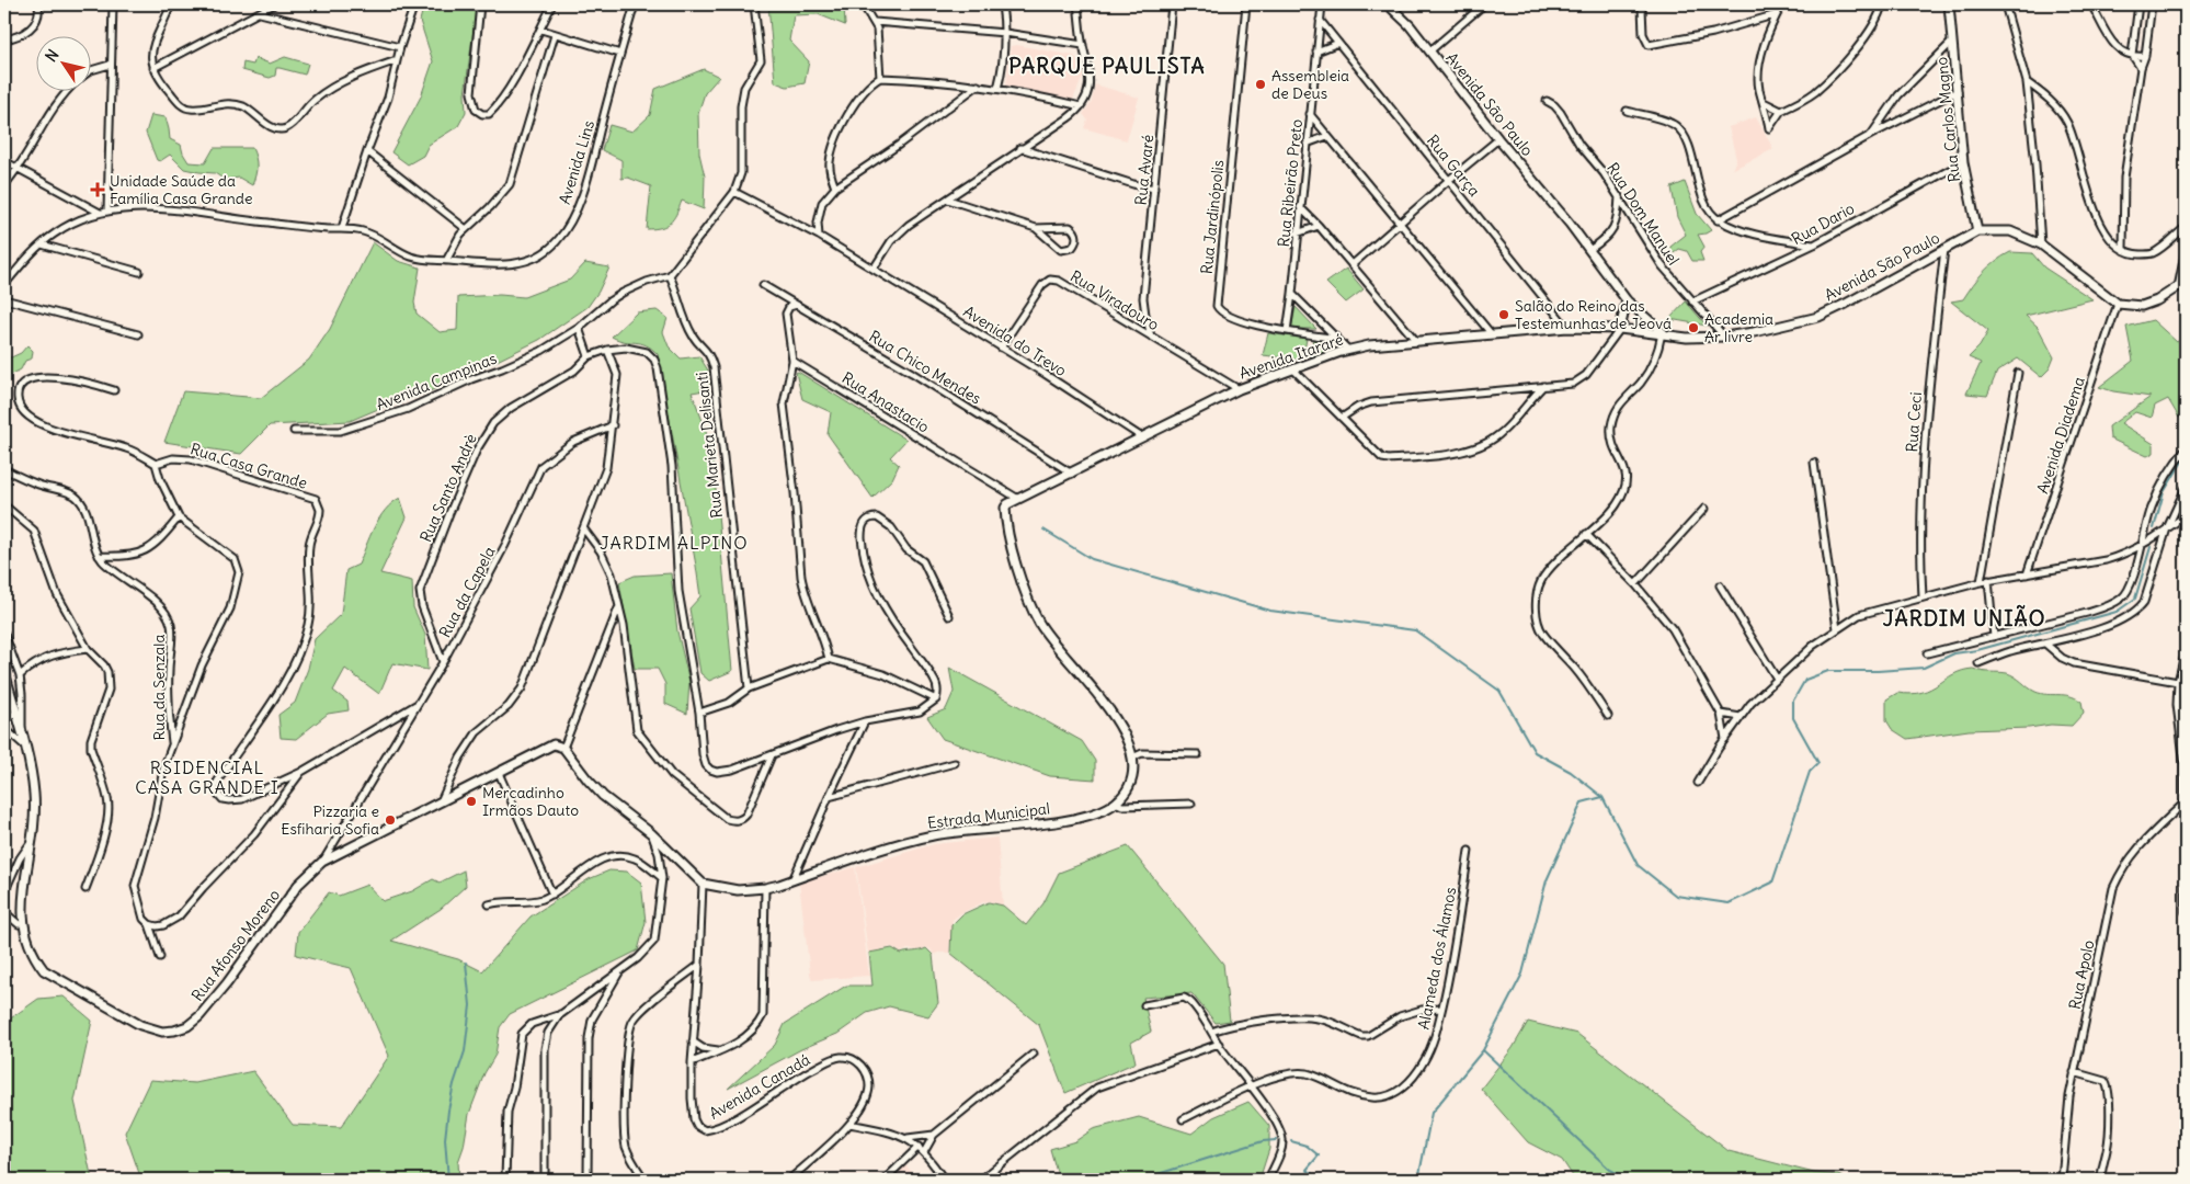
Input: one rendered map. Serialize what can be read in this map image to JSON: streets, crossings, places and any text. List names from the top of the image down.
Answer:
{
  "streets": {
    "main road": [
      "Avenida São Paulo",
      "Rua Carlos Magno",
      "Avenida Itararé",
      "Estrada Municipal",
      "Rua Afonso Moreno"
    ],
    "street": [
      "Avenida Lins",
      "Rua Garça",
      "Rua Avaré",
      "Rua Ribeirão Preto",
      "Rua Dom Manuel",
      "Rua Jardinópolis",
      "Rua Dario",
      "Rua Viradouro",
      "Avenida do Trevo",
      "Rua Chico Mendes",
      "Avenida Campinas",
      "Rua Anastacio",
      "Rua Ceci",
      "Avenida Diadema",
      "Rua Marieta Delisanti",
      "Rua Casa Grande",
      "Rua Santo Andrè",
      "Rua da Capela",
      "Rua da Senzala",
      "Alameda dos Álamos",
      "Rua Apolo",
      "Avenida Canadá"
    ]
  },
  "crossings": [
    ["Avenida São Paulo", "Rua Carlos Magno"],
    ["Avenida São Paulo", "Rua Dom Manuel"],
    ["Avenida São Paulo", "Avenida Itararé"],
    ["Avenida São Paulo", "Rua Ceci"],
    ["Avenida São Paulo", "Avenida Diadema"],
    ["Rua Carlos Magno", "Rua Dario"],
    ["Rua Garça", "Rua Ribeirão Preto"],
    ["Rua Garça", "Avenida Itararé"],
    ["Rua Avaré", "Rua Viradouro"],
    ["Rua Ribeirão Preto", "Rua Jardinópolis"],
    ["Rua Dom Manuel", "Rua Dario"],
    ["Rua Viradouro", "Avenida do Trevo"],
    ["Rua Viradouro", "Avenida Itararé"],
    ["Avenida do Trevo", "Avenida Itararé"],
    ["Avenida Itararé", "Rua Chico Mendes"],
    ["Avenida Itararé", "Rua Anastacio"],
    ["Avenida Itararé", "Estrada Municipal"],
    ["Avenida Campinas", "Rua Marieta Delisanti"],
    ["Rua Casa Grande", "Rua da Capela"],
    ["Rua Santo Andrè", "Rua da Capela"],
    ["Rua da Capela", "Rua Afonso Moreno"],
    ["Estrada Municipal", "Avenida Canadá"]
  ],
  "districts": [
    "PARQUE PAULISTA",
    "JARDIM ALPINO",
    "JARDIM UNIÃO",
    "RSIDENCIAL CASA GRANDE I"
  ],
  "places": {
    "other": [
      "Assembleia de Deus",
      "Salão do Reino das Testemunhas de Jeová",
      "Academia Ar livre",
      "Mercadinho Irmãos Dauto",
      "Pizzaria e Esfiharia Sofia"
    ],
    "health": ["Unidade Saúde da Família Casa Grande"]
  },
  "north": "top left"
}
